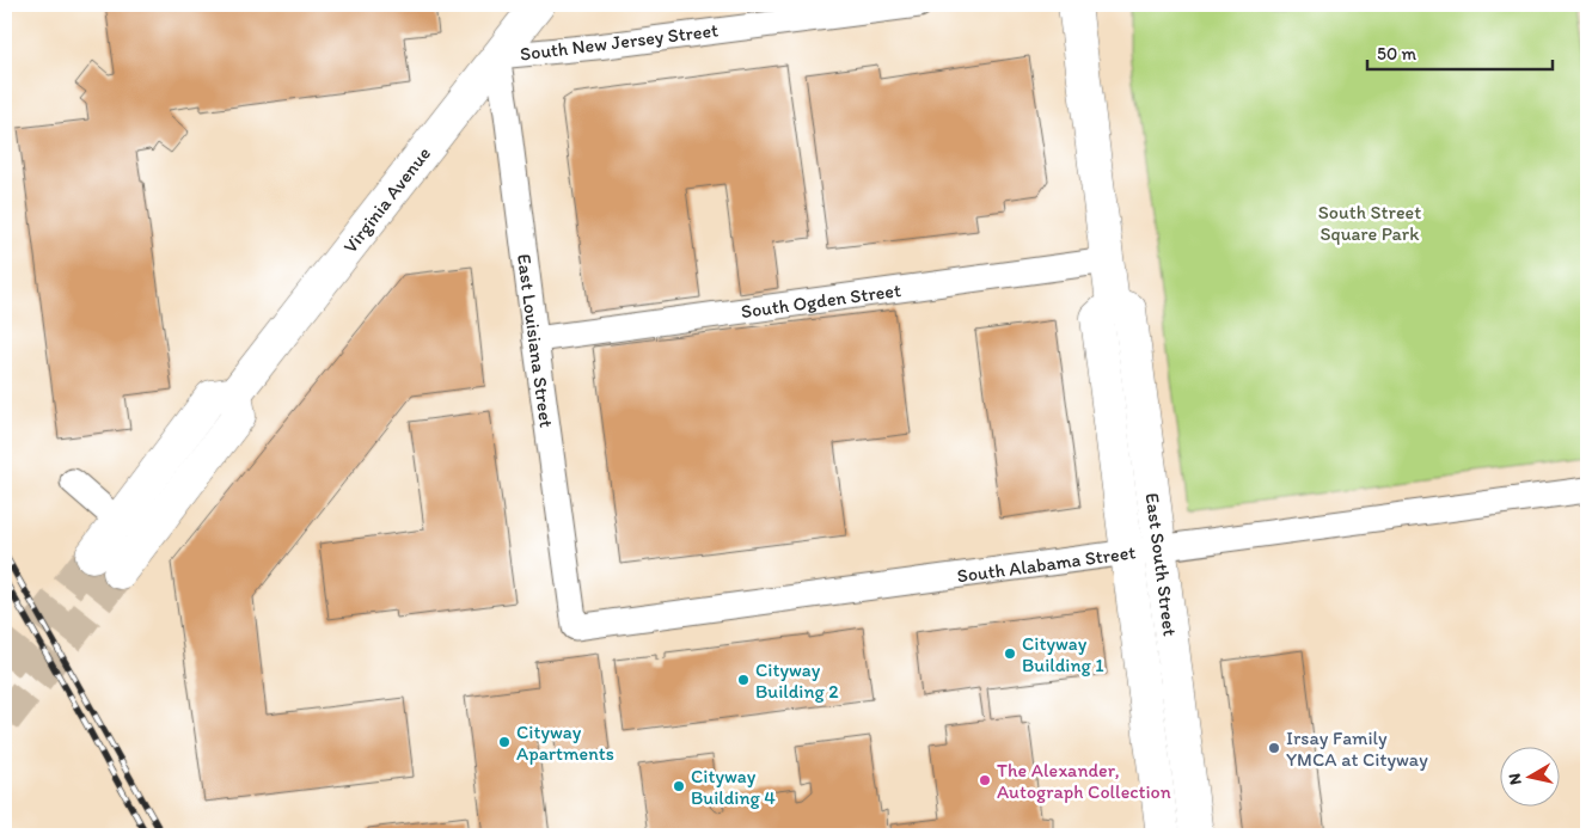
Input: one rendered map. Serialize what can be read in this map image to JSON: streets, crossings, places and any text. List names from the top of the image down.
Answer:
{
  "streets": {
    "main road": ["Virginia Avenue", "East South Street"],
    "street": [
      "South New Jersey Street",
      "South Ogden Street",
      "East Louisiana Street",
      "South Alabama Street"
    ]
  },
  "crossings": [
    ["South New Jersey Street", "Virginia Avenue"],
    ["South New Jersey Street", "East Louisiana Street"],
    ["Virginia Avenue", "East Louisiana Street"],
    ["South Ogden Street", "East Louisiana Street"],
    ["East Louisiana Street", "South Alabama Street"],
    ["South Alabama Street", "East South Street"]
  ],
  "parks": ["South Street Square Park"],
  "places": [
    "Cityway Building 1",
    "Cityway Building 2",
    "Cityway Apartments",
    "Irsay Family YMCA at Cityway",
    "The Alexander, Autograph Collection",
    "Cityway Building 4"
  ],
  "scale_bar": "50 m",
  "north": "left"
}
